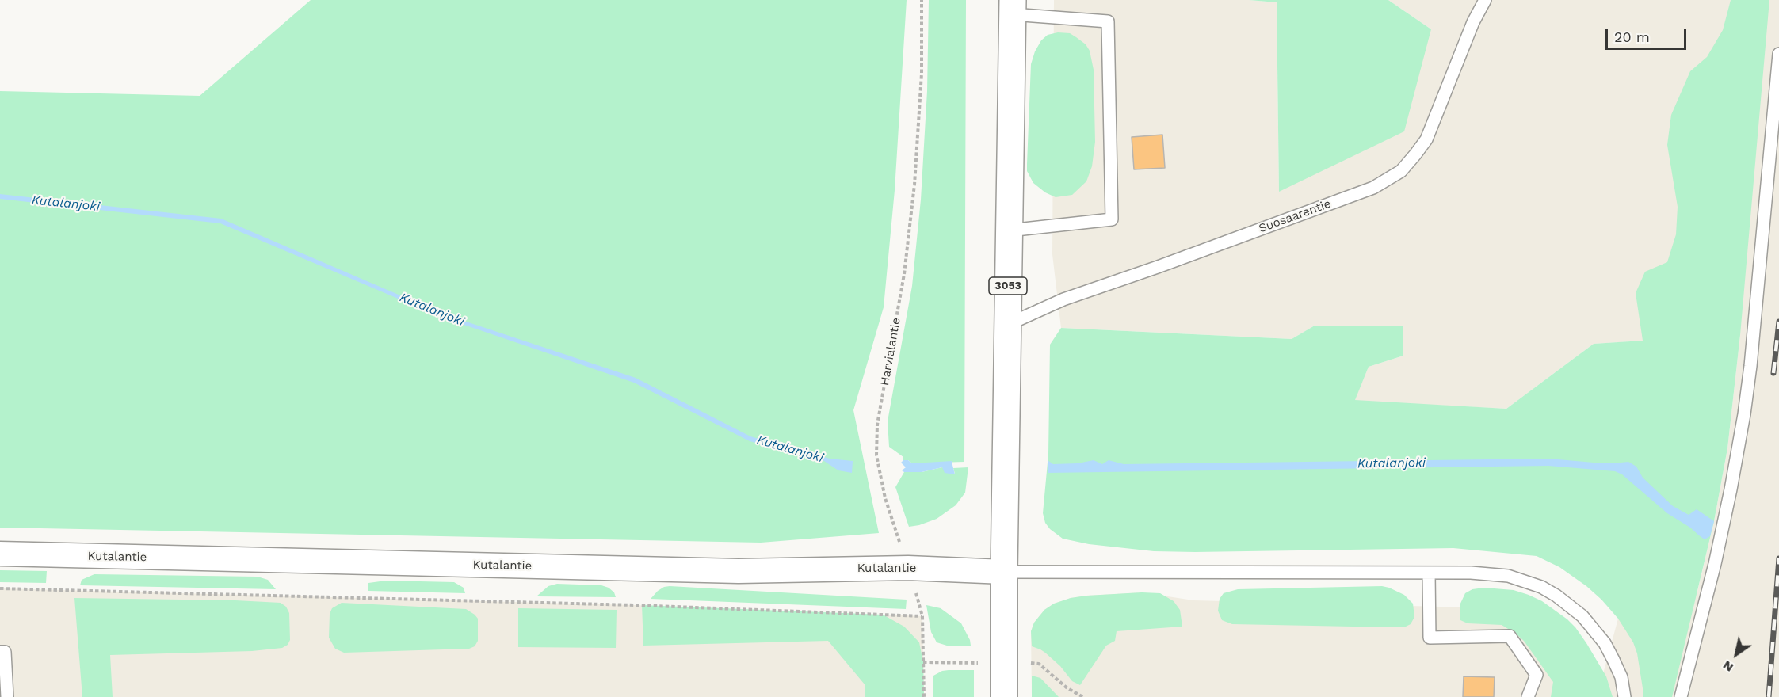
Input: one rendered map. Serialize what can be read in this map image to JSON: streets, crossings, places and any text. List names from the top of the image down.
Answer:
{
  "streets": {
    "main road": ["3053"],
    "street": ["Kutalantie"],
    "lane": ["Suosaarentie"],
    "path": ["Harvialantie"]
  },
  "crossings": [
    ["Suosaarentie", "3053"],
    ["3053", "Kutalantie"],
    ["Harvialantie", "Kutalantie"]
  ],
  "water": ["Kutalanjoki"],
  "scale_bar": "20 m",
  "north": "bottom left"
}
